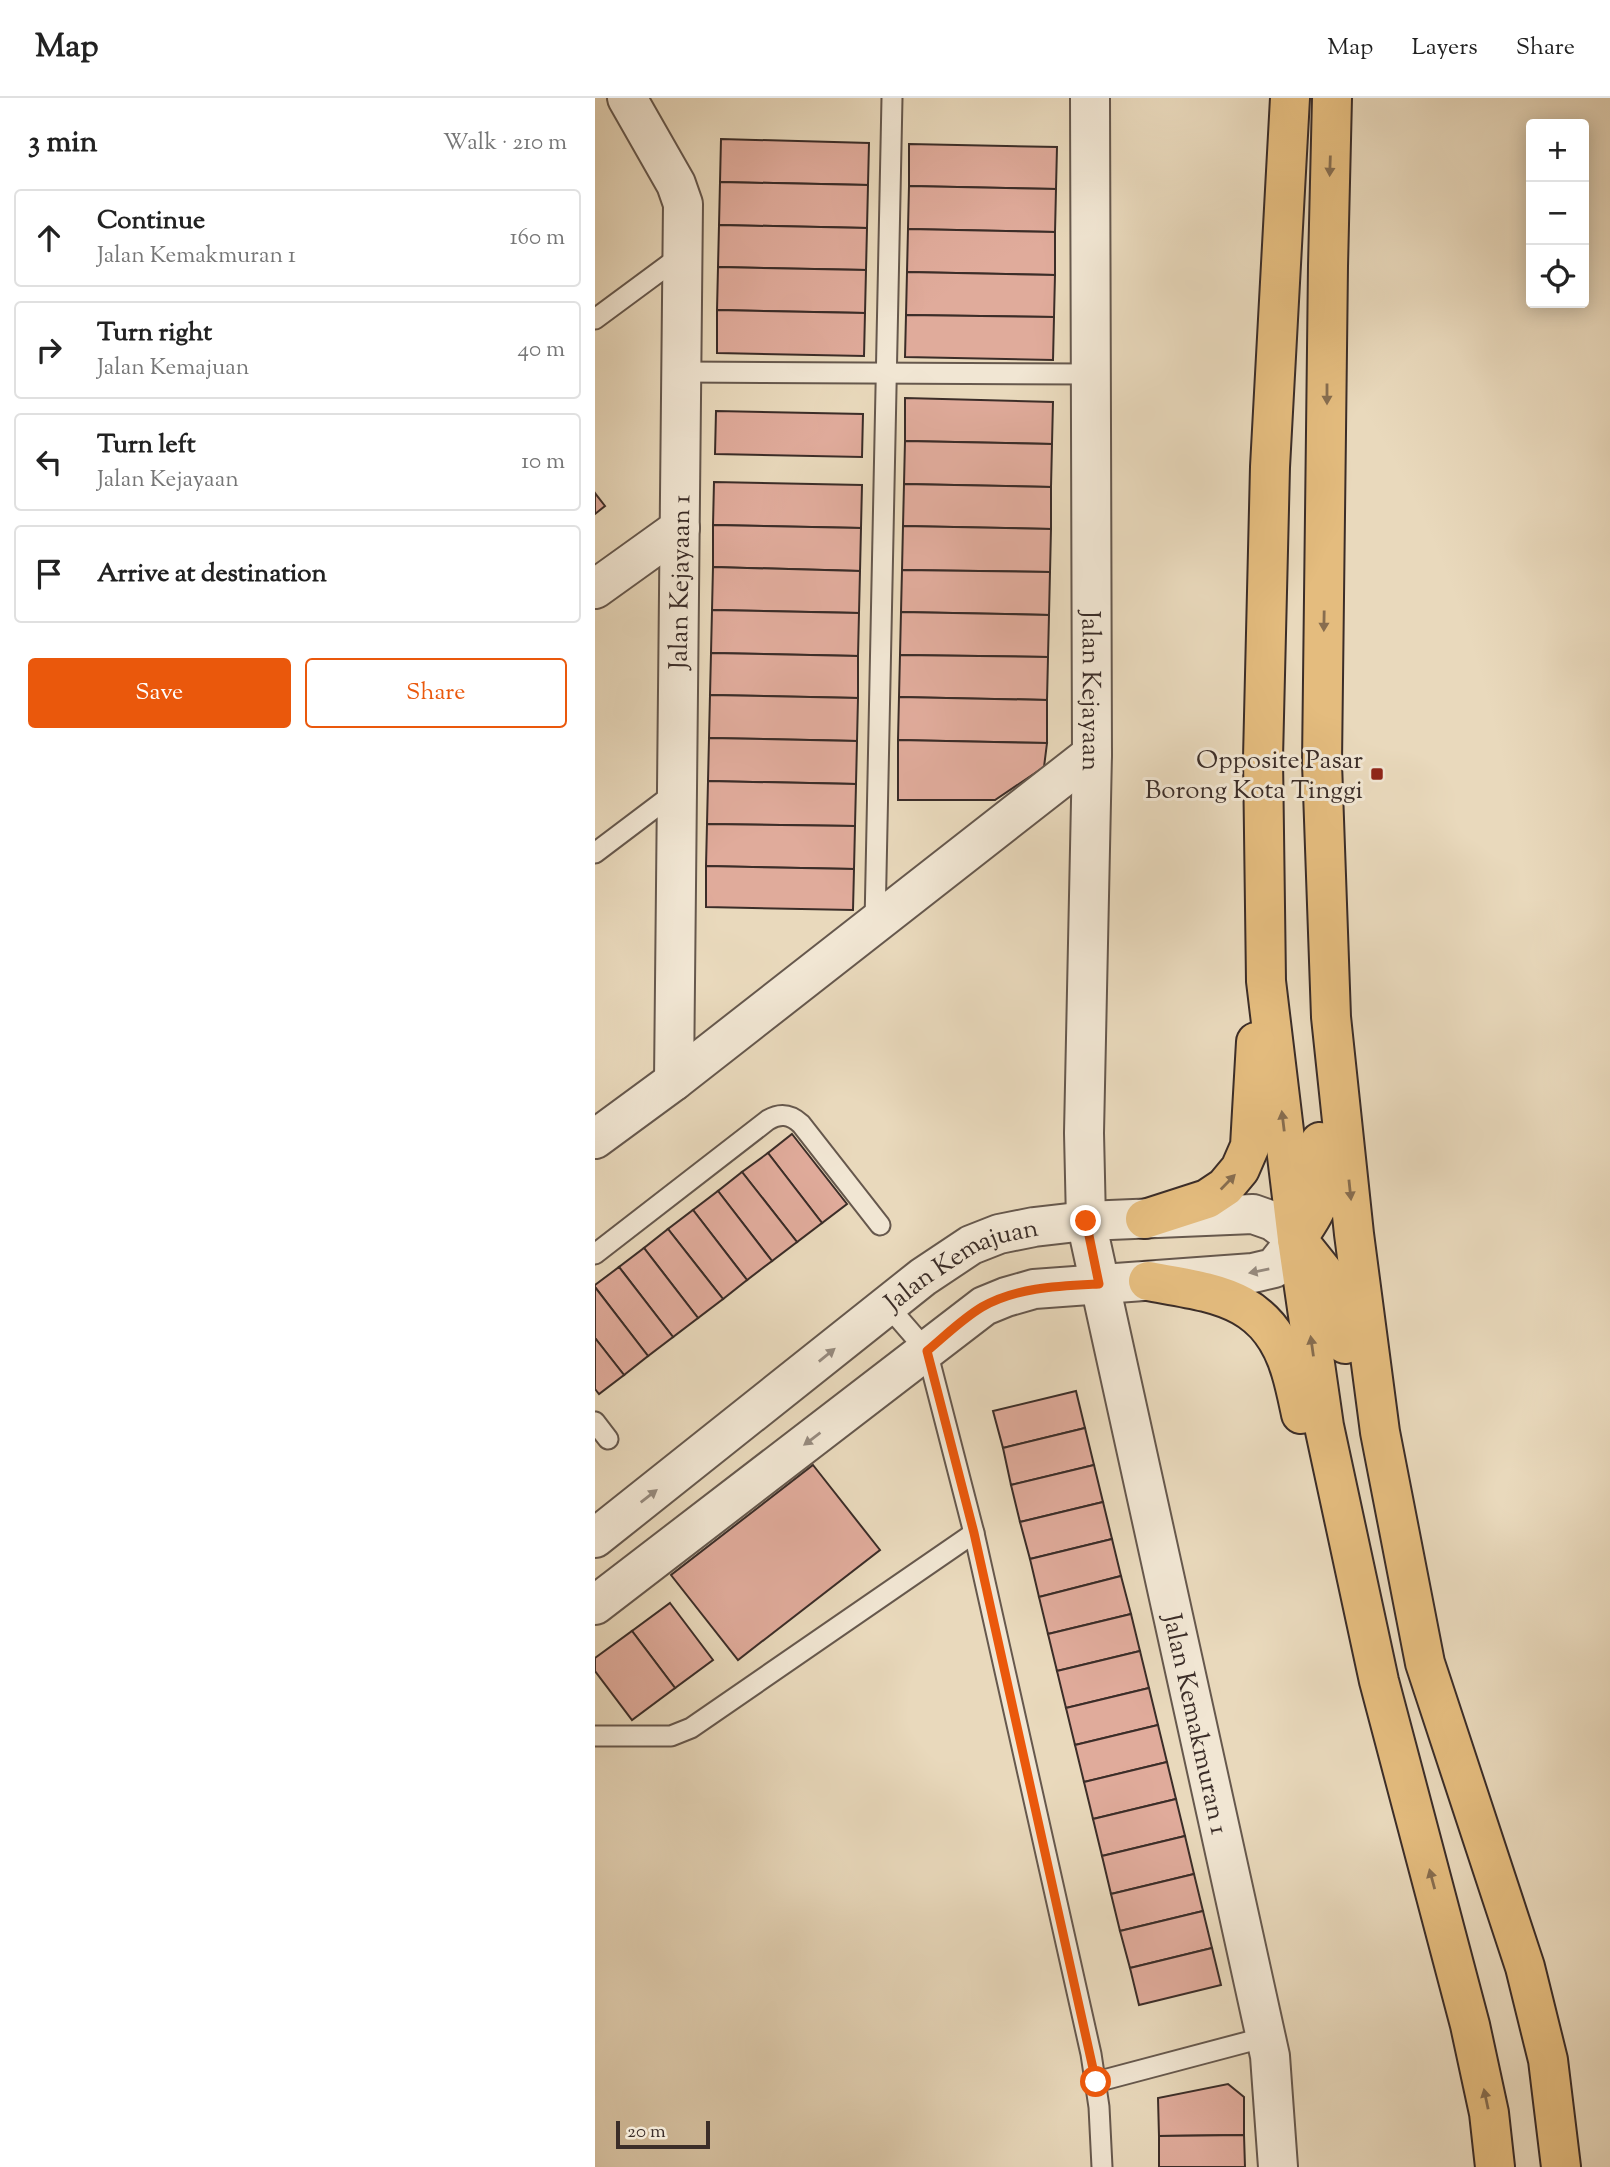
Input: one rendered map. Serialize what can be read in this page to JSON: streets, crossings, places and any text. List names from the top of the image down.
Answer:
{
  "streets": {
    "street": [
      "Jalan Kejayaan 1",
      "Jalan Kejayaan",
      "Jalan Kemajuan",
      "Jalan Kemakmuran 1"
    ]
  },
  "crossings": [
    ["Jalan Kejayaan", "Jalan Kemajuan"],
    ["Jalan Kejayaan", "Jalan Kemakmuran 1"],
    ["Jalan Kemajuan", "Jalan Kemakmuran 1"]
  ],
  "places": {
    "transit": ["Opposite Pasar Borong Kota Tinggi"]
  },
  "scale_bar": "20 m",
  "page": {
    "header": "Map",
    "nav": ["Map", "Layers", "Share"],
    "heading": ["3 min", "Walk · 210 m"],
    "map_buttons": ["+", "−"],
    "list": [
      ["Continue", "Jalan Kemakmuran 1", "160 m"],
      ["Turn right", "Jalan Kemajuan", "40 m"],
      ["Turn left", "Jalan Kejayaan", "10 m"],
      "Arrive at destination"
    ],
    "buttons": ["Save", "Share"],
    "scale": "20 m"
  }
}
